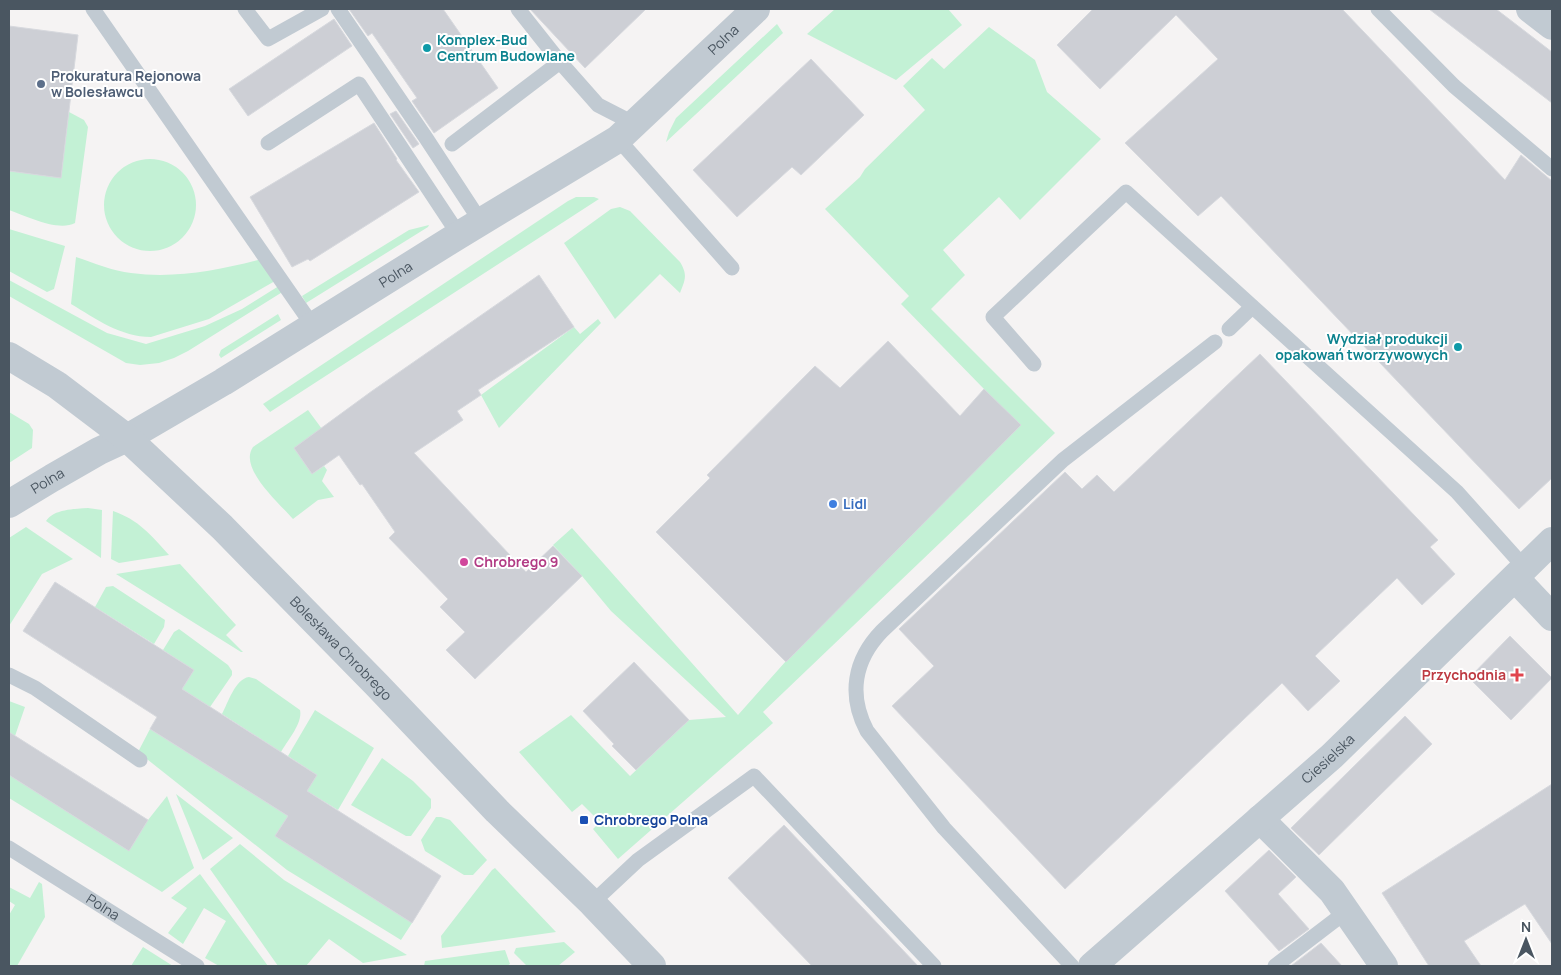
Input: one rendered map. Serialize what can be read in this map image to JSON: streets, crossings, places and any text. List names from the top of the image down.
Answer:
{
  "streets": {
    "street": ["Polna", "Bolesława Chrobrego", "Ciesielska"]
  },
  "crossings": [
    ["Polna", "Bolesława Chrobrego"]
  ],
  "places": {
    "other": [
      "Komplex-Bud Centrum Budowlane",
      "Prokuratura Rejonowa w Bolesławcu",
      "Wydział produkcji opakowań tworzywowych",
      "Lidl",
      "Chrobrego 9"
    ],
    "health": ["Przychodnia"],
    "transit": ["Chrobrego Polna"]
  },
  "north": "top"
}
